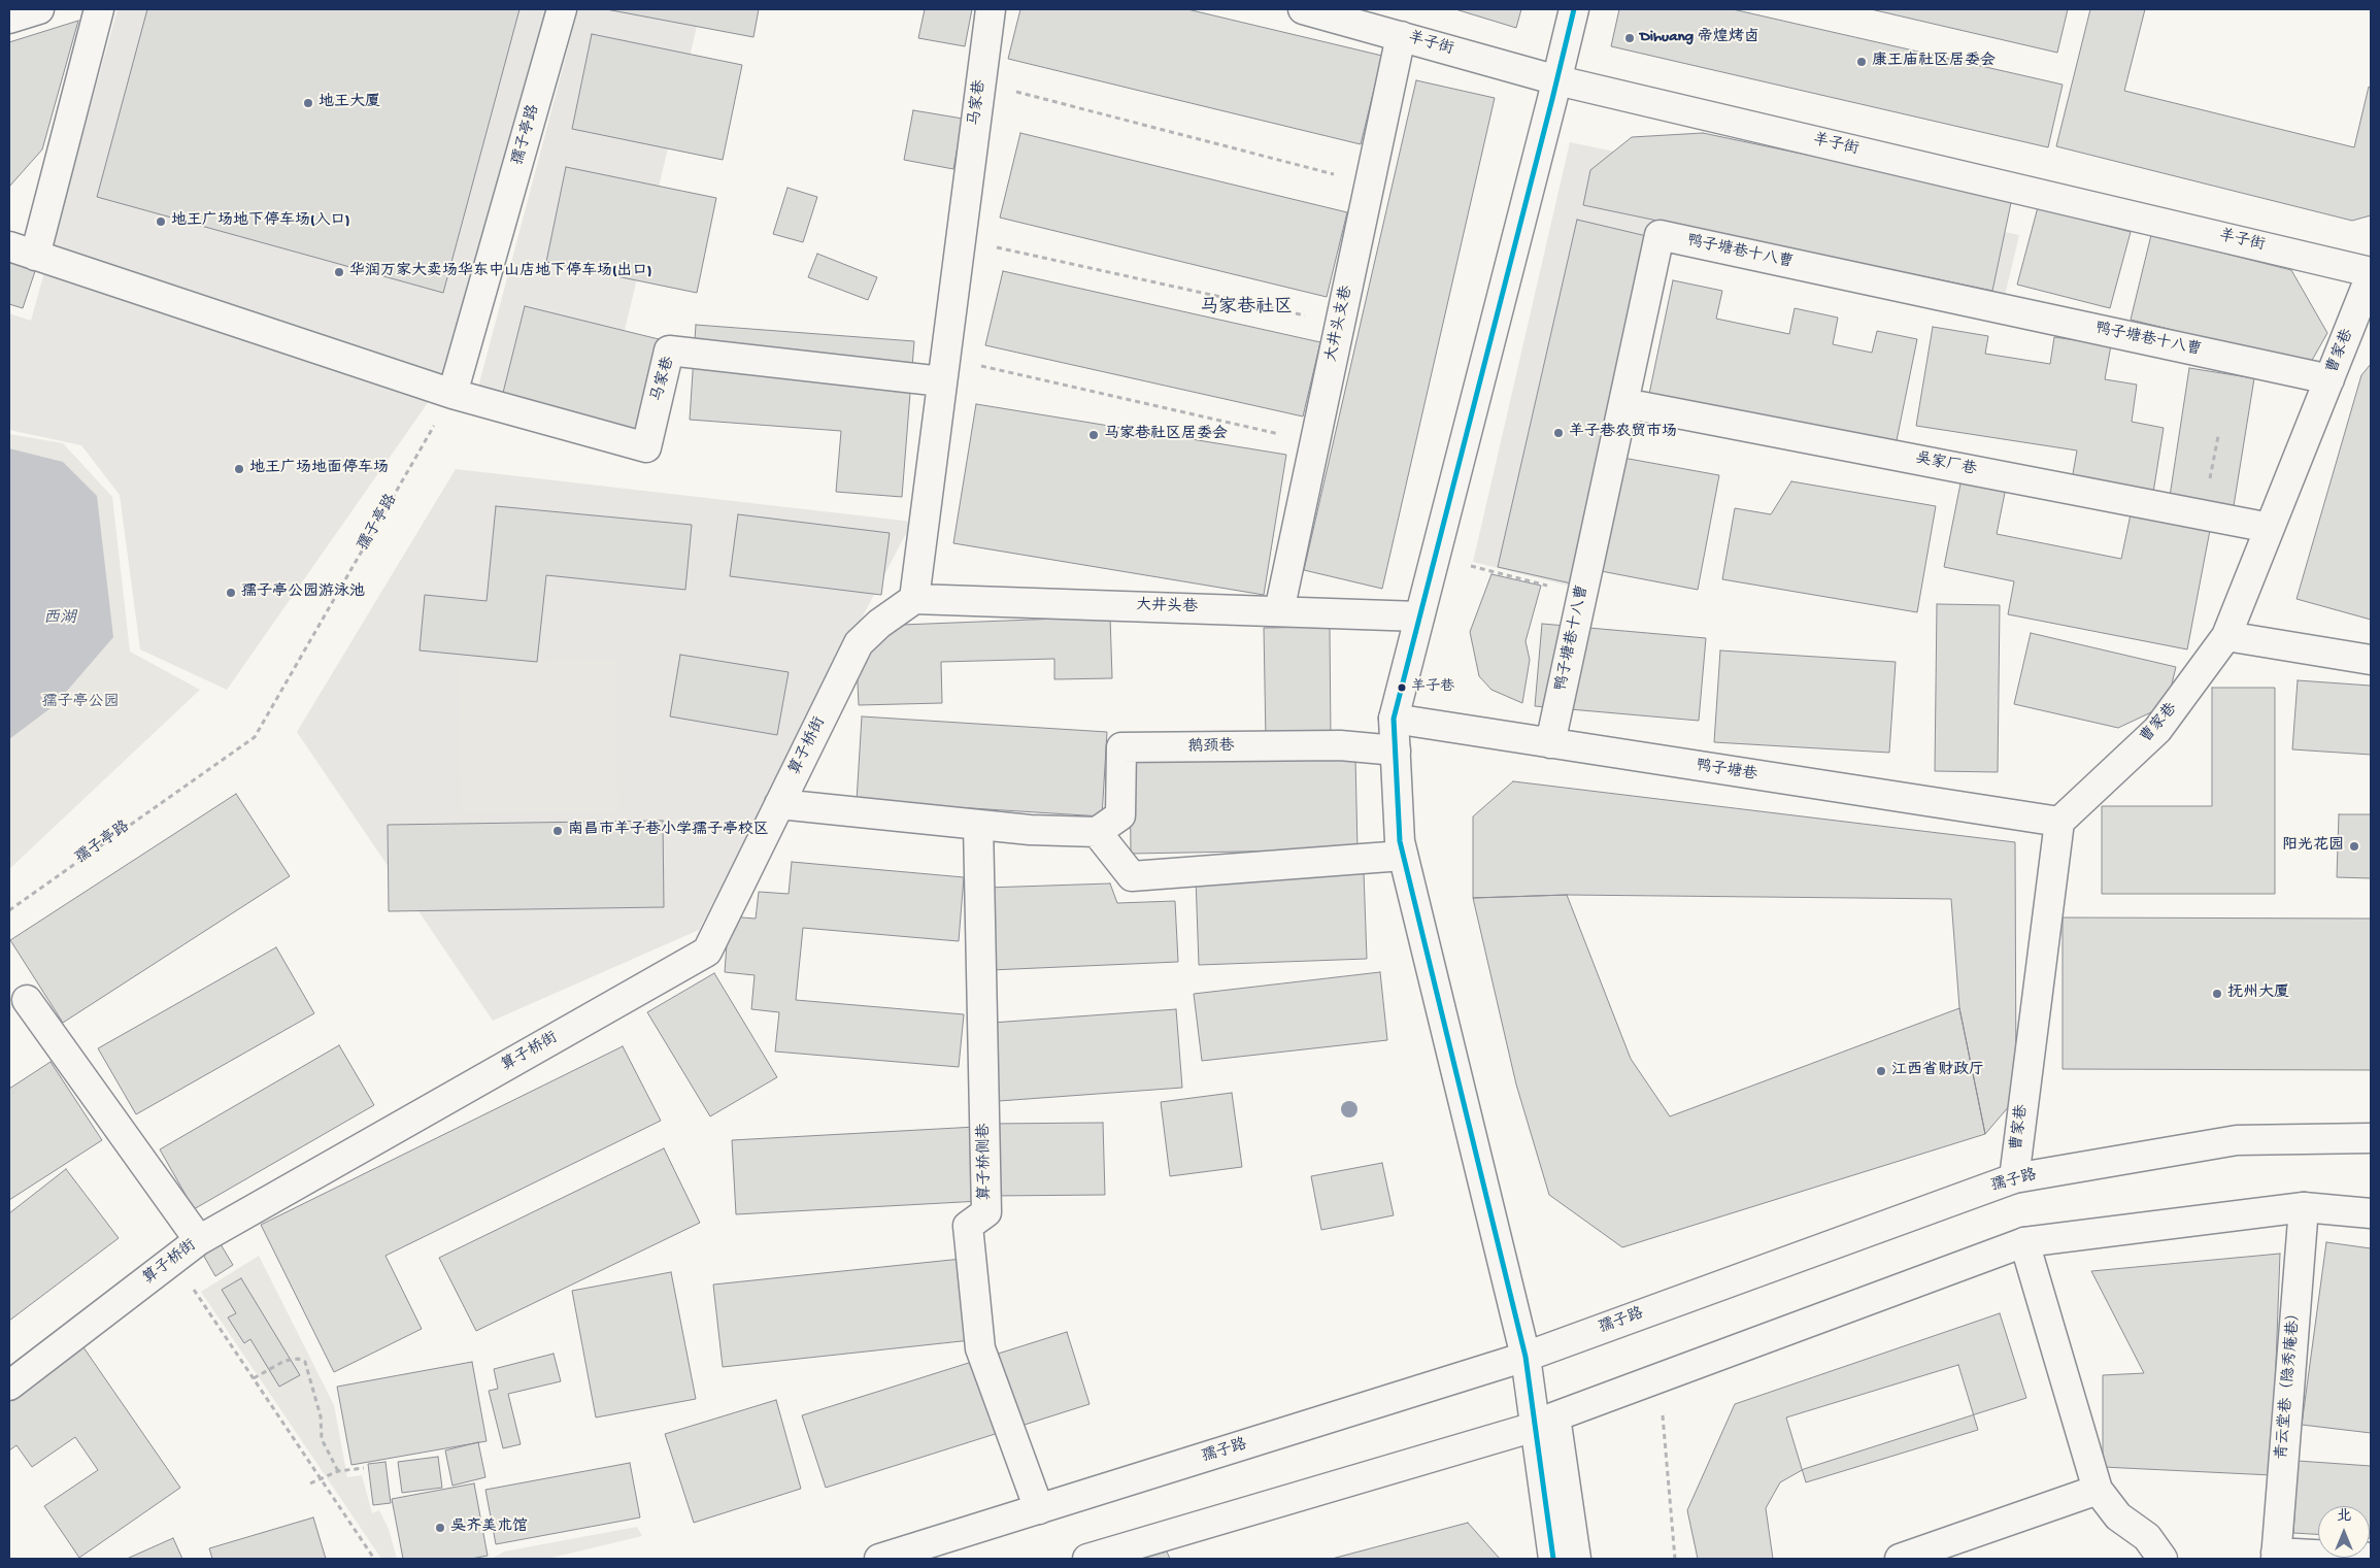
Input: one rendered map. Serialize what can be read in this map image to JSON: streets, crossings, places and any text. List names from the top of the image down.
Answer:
{
  "streets": {
    "main road": [
      "羊子街",
      "马家巷",
      "孺子亭路",
      "鸭子塘巷十八曹",
      "大井头支巷",
      "曹家巷",
      "吴家厂巷",
      "大井头巷",
      "算子桥街",
      "鹅颈巷",
      "鸭子塘巷",
      "算子桥侧巷",
      "孺子路",
      "青云堂巷（隐秀庵巷）"
    ]
  },
  "crossings": [
    ["羊子街", "大井头支巷"],
    ["马家巷", "孺子亭路"],
    ["马家巷", "大井头巷"],
    ["马家巷", "算子桥街"],
    ["鸭子塘巷十八曹", "曹家巷"],
    ["鸭子塘巷十八曹", "吴家厂巷"],
    ["鸭子塘巷十八曹", "鸭子塘巷"],
    ["大井头支巷", "大井头巷"],
    ["曹家巷", "吴家厂巷"],
    ["曹家巷", "鸭子塘巷"],
    ["曹家巷", "孺子路"],
    ["大井头巷", "算子桥街"],
    ["算子桥侧巷", "孺子路"]
  ],
  "districts": ["马家巷社区"],
  "water": ["西湖"],
  "parks": ["孺子亭公园"],
  "places": [
    "Dihuang 帝煌烤卤",
    "康王庙社区居委会",
    "地王大厦",
    "地王广场地下停车场(入口)",
    "华润万家大卖场华东中山店地下停车场(出口)",
    "羊子巷农贸市场",
    "马家巷社区居委会",
    "地王广场地面停车场",
    "孺子亭公园游泳池",
    "羊子巷",
    "南昌市羊子巷小学孺子亭校区",
    "阳光花园",
    "抚州大厦",
    "江西省财政厅",
    "吴齐美术馆"
  ],
  "north": "top"
}
